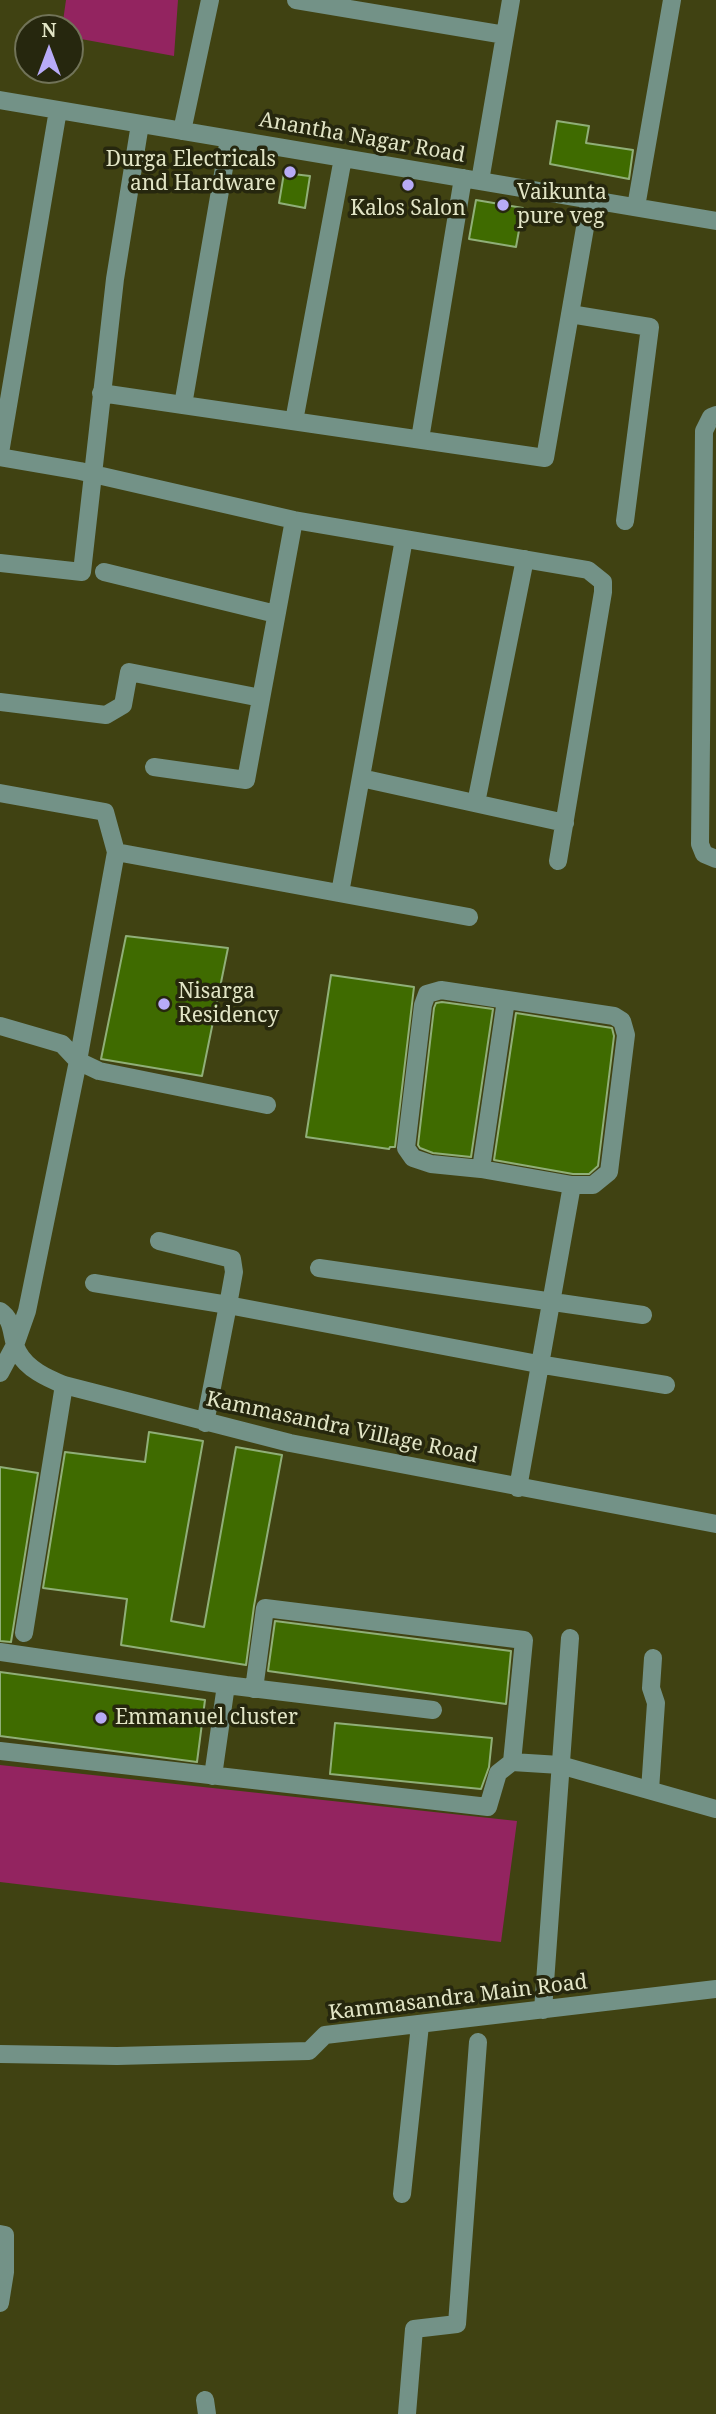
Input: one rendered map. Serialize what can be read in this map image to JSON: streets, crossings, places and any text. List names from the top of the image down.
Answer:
{
  "streets": {
    "street": ["Anantha Nagar Road", "Kammasandra Village Road", "Kammasandra Main Road"]
  },
  "places": [
    "Durga Electricals and Hardware",
    "Kalos Salon",
    "Vaikunta pure veg",
    "Nisarga Residency",
    "Emmanuel cluster"
  ],
  "north": "top"
}
